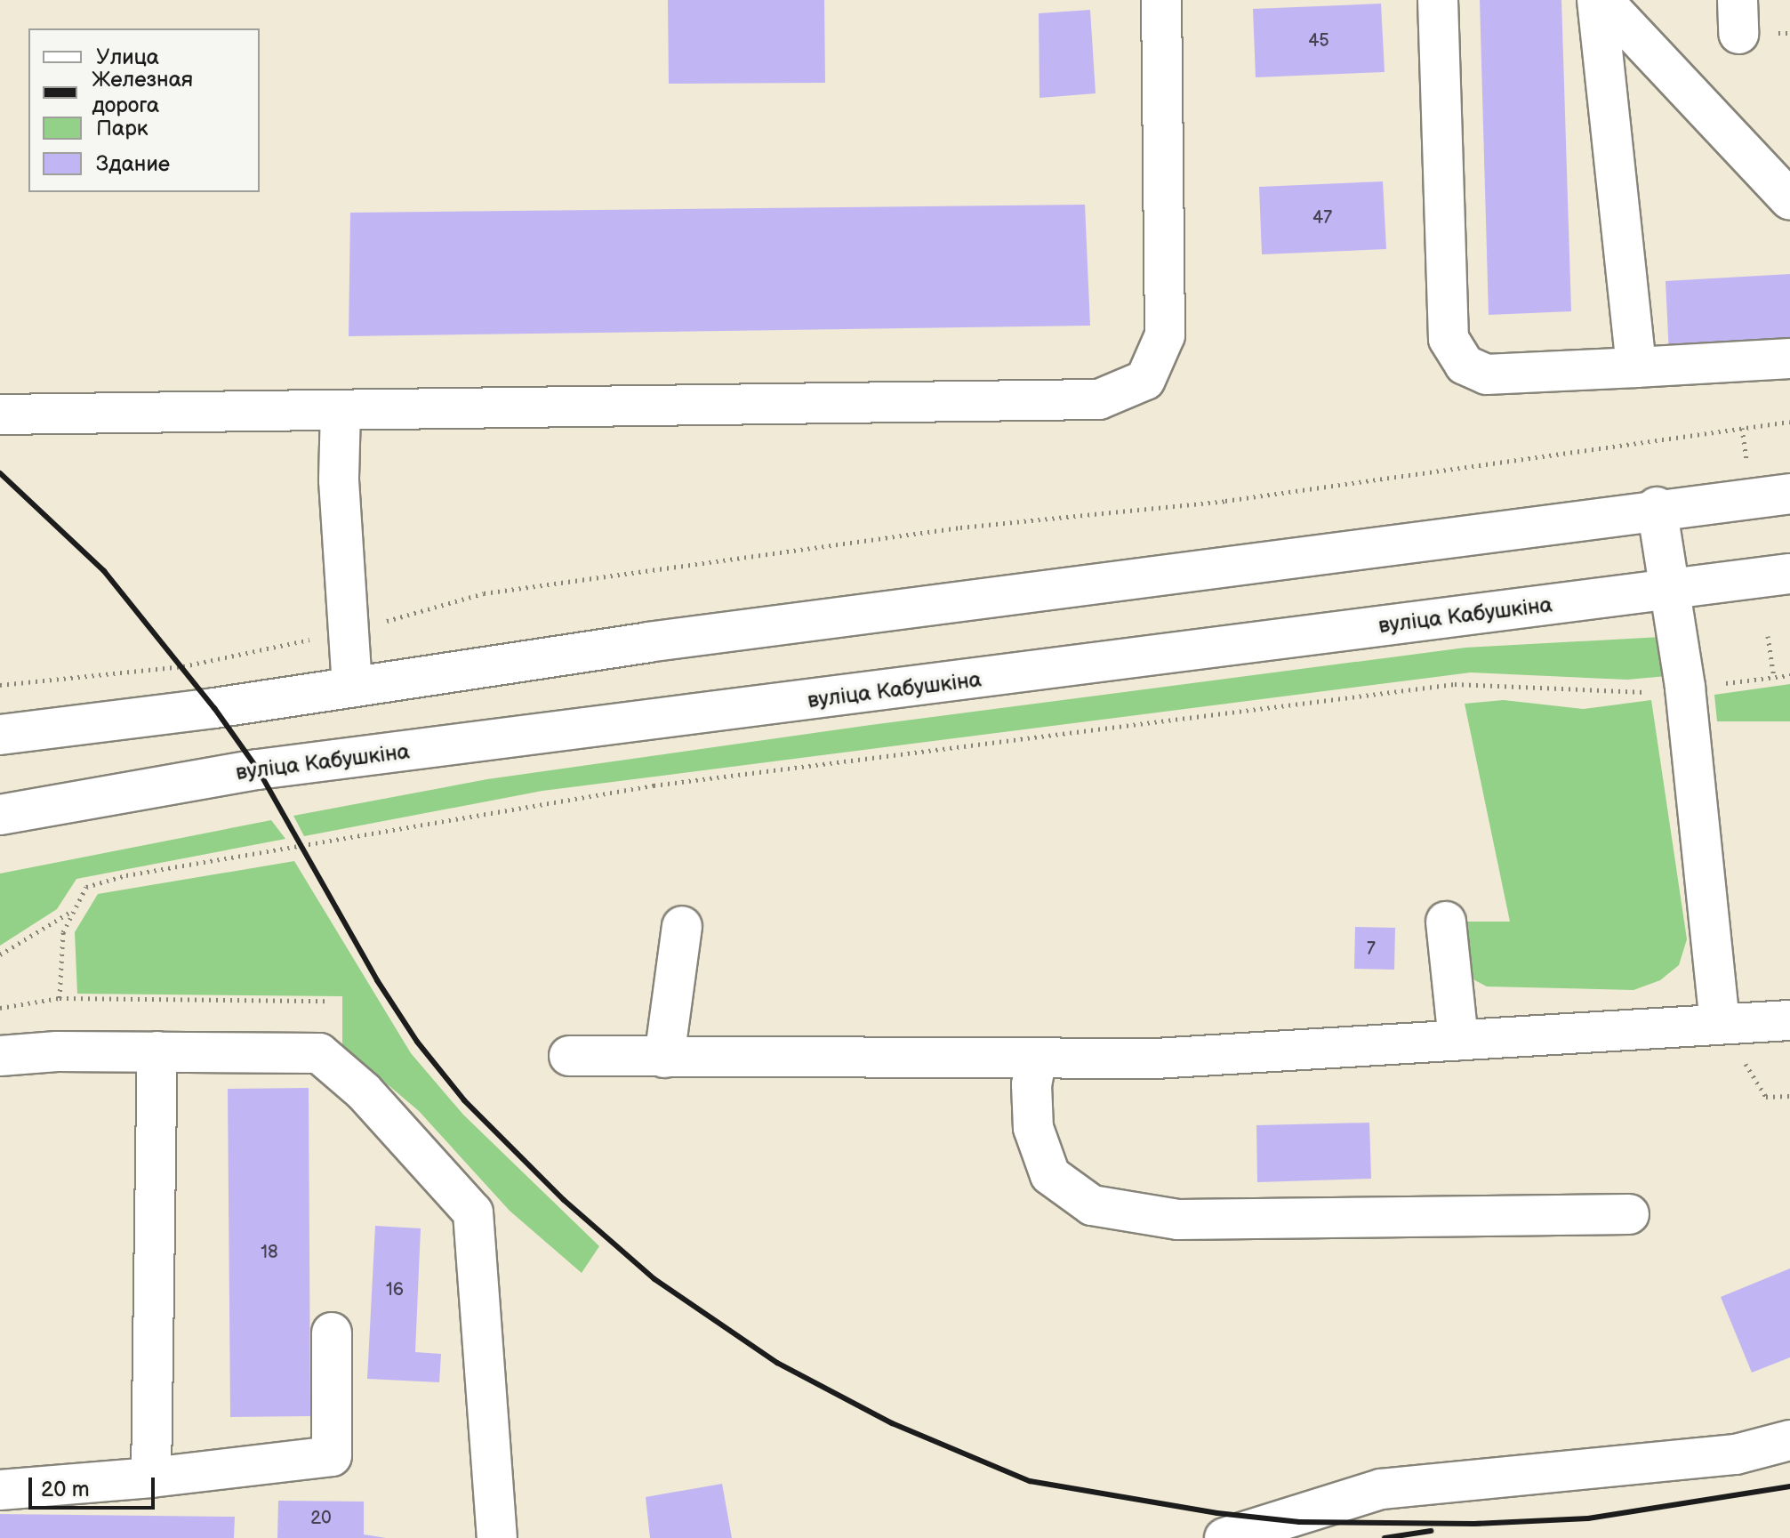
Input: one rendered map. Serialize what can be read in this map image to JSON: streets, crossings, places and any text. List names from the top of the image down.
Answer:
{
  "streets": {
    "main road": ["вуліца Кабушкіна"]
  },
  "house_numbers": [
    "45",
    "47",
    "7",
    "18",
    "16",
    "20"
  ],
  "legend": [
    "Улица",
    "Железная дорога",
    "Парк",
    "Здание"
  ],
  "scale_bar": "20 m"
}
